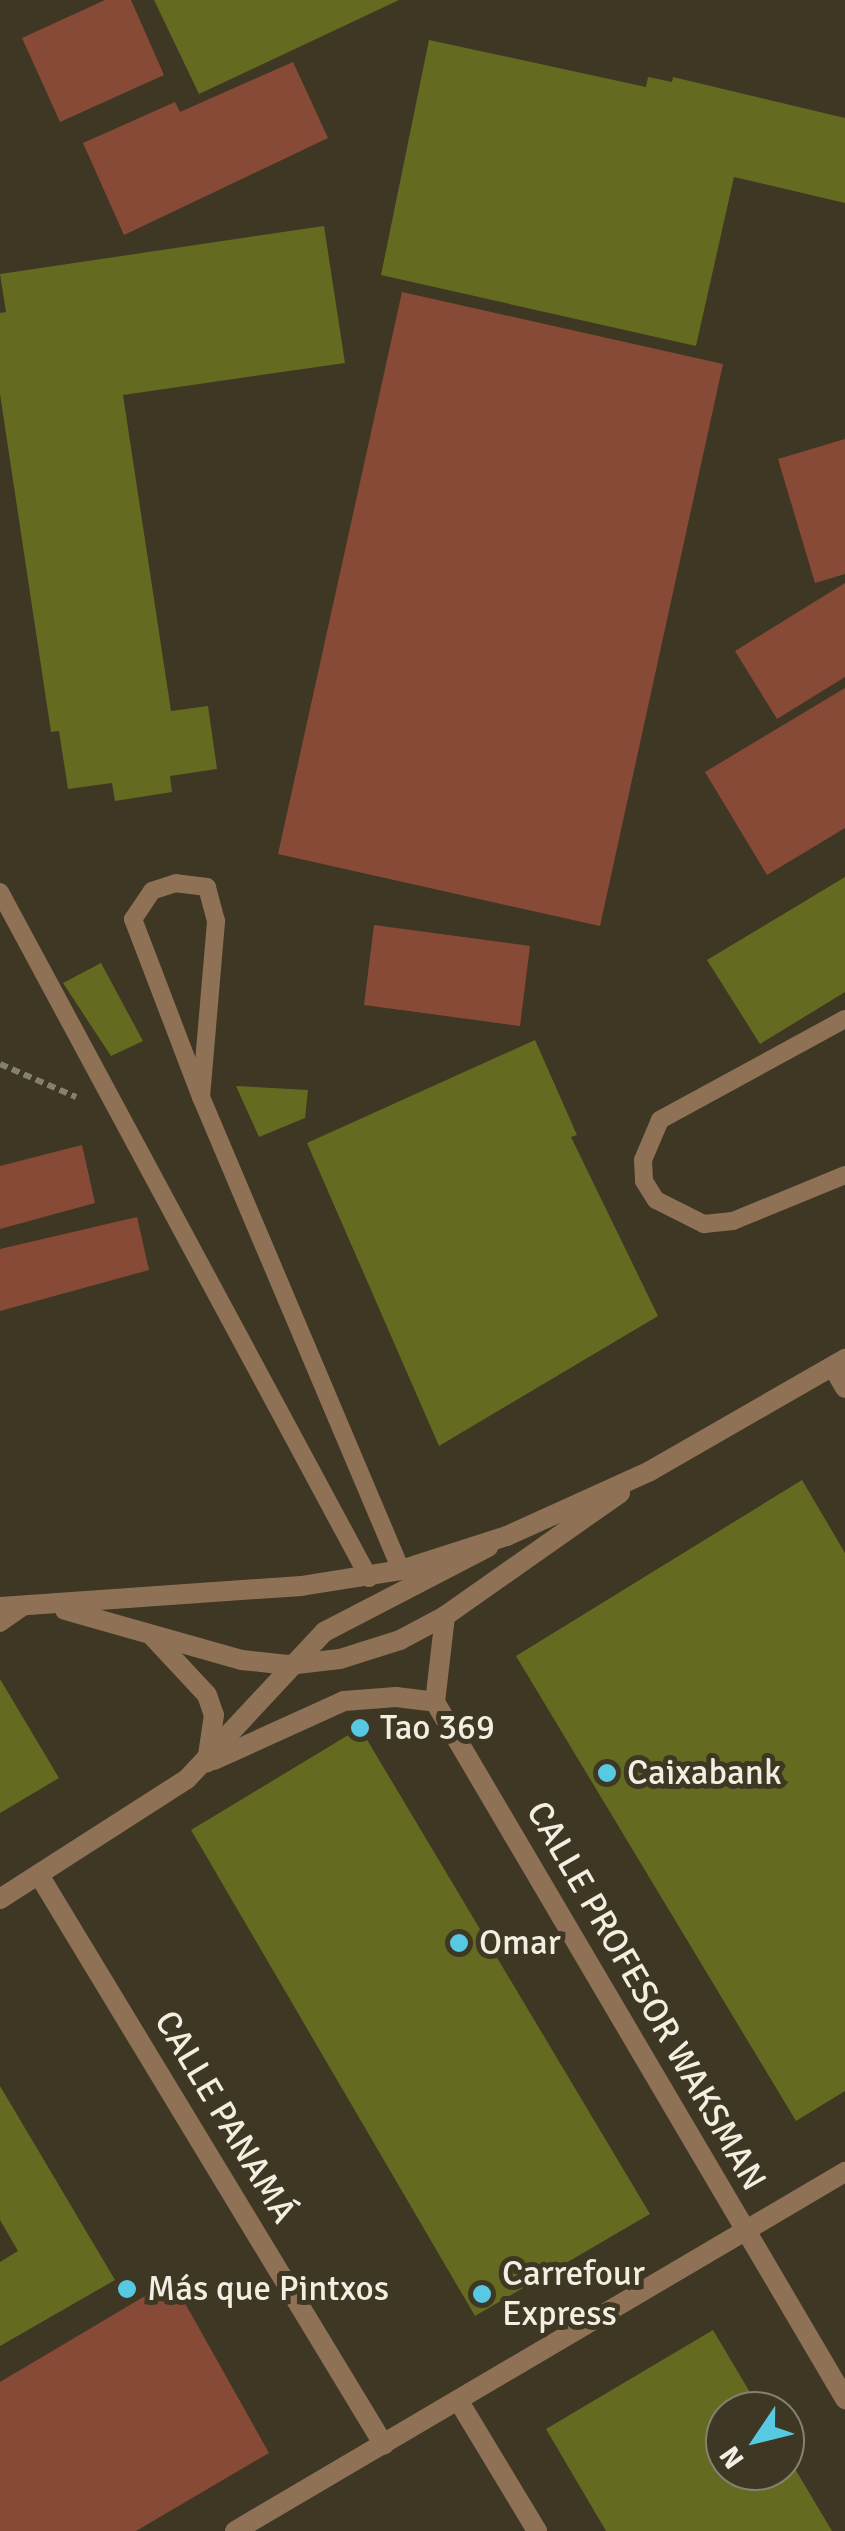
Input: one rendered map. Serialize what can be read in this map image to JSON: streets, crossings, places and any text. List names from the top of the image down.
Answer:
{
  "streets": {
    "street": ["CALLE PROFESOR WAKSMAN", "CALLE PANAMÁ"]
  },
  "places": [
    "Tao 369",
    "Caixabank",
    "Omar",
    "Más que Pintxos",
    "Carrefour Express"
  ],
  "north": "bottom left"
}
